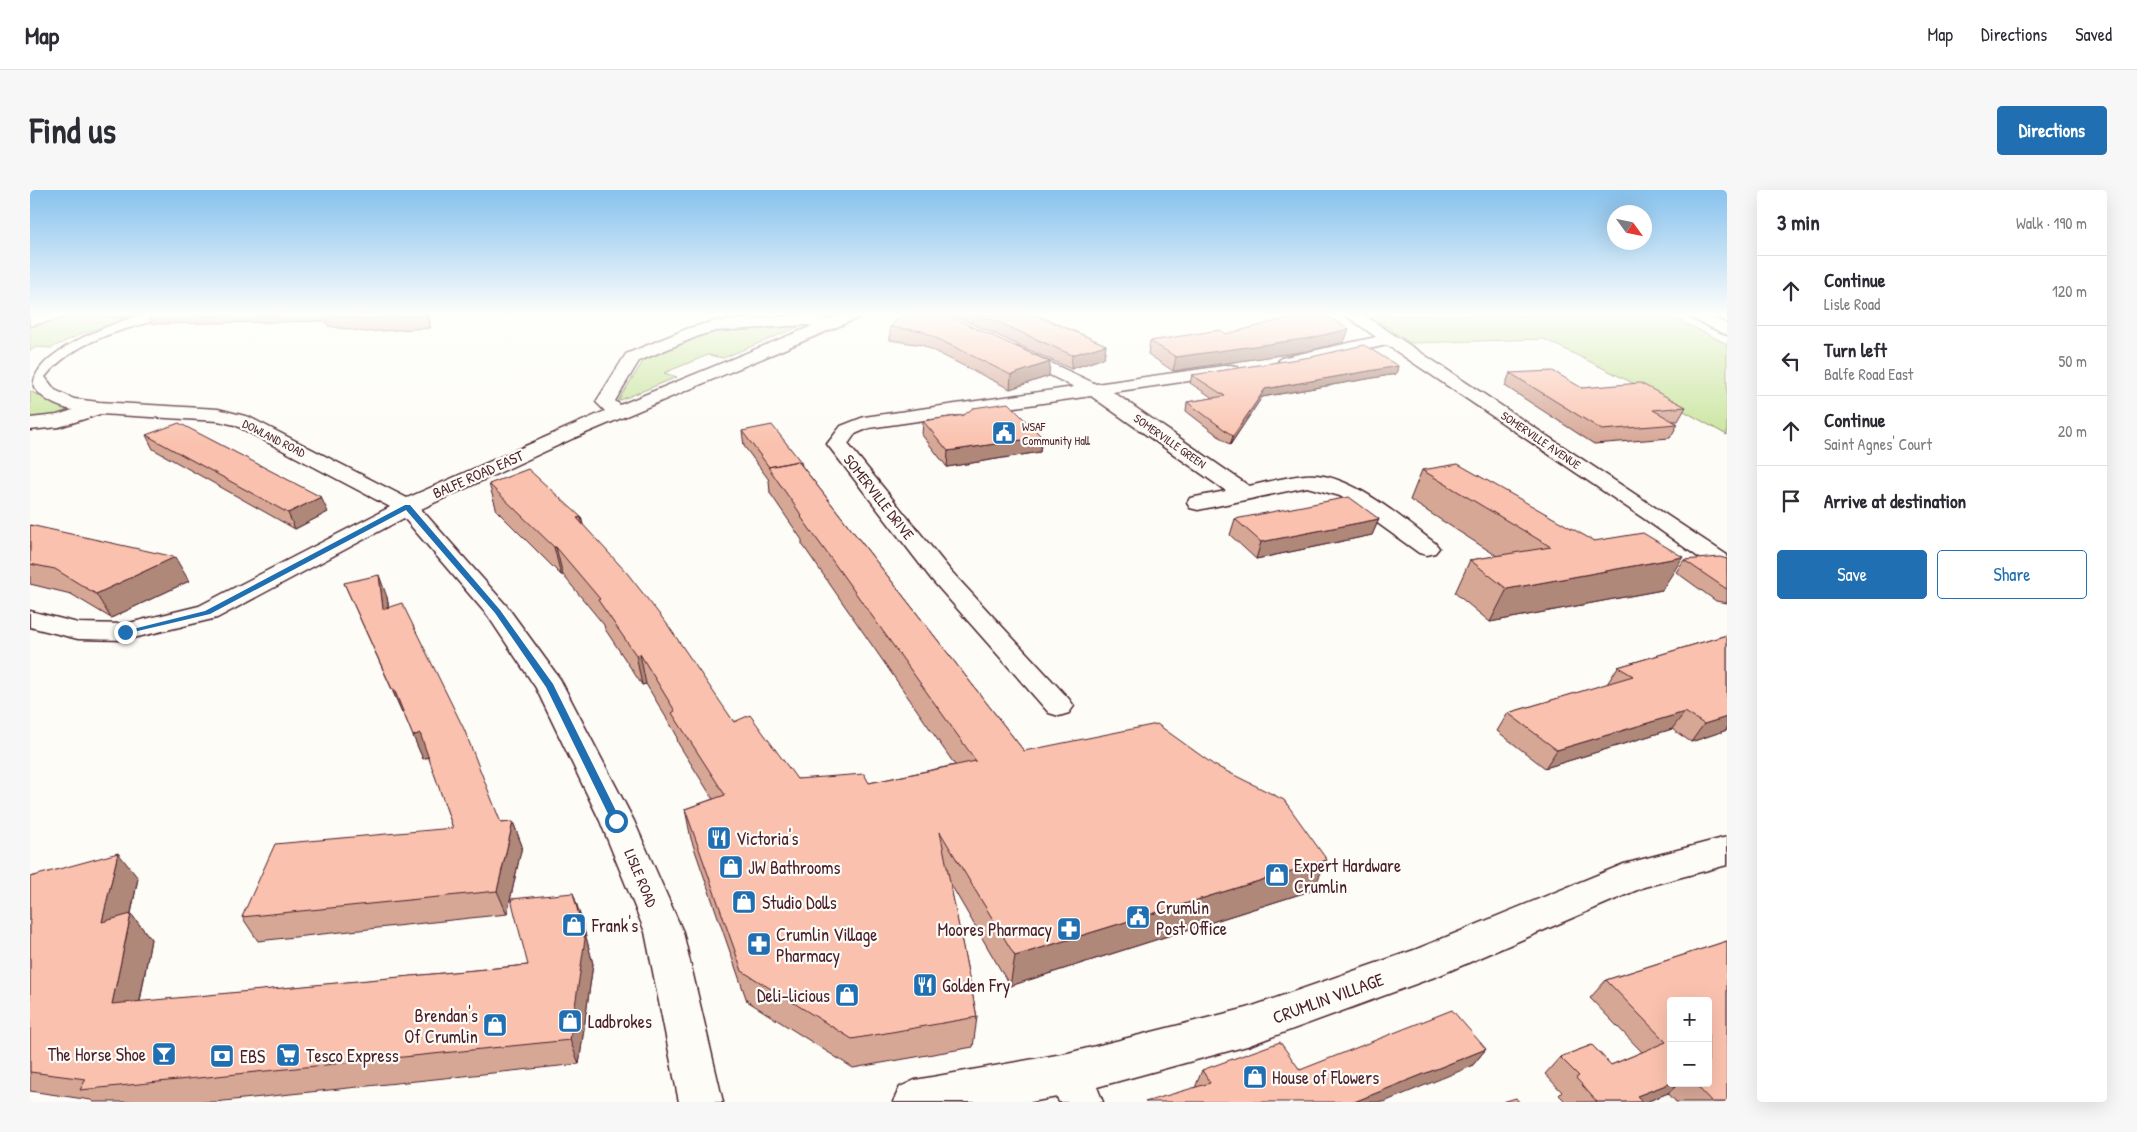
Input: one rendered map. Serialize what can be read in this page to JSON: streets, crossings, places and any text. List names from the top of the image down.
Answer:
{
  "streets": {
    "street": [
      "DOWLAND ROAD",
      "SOMERVILLE AVENUE",
      "SOMERVILLE GREEN",
      "BALFE ROAD EAST",
      "SOMERVILLE DRIVE",
      "LISLE ROAD",
      "CRUMLIN VILLAGE"
    ]
  },
  "crossings": [
    ["DOWLAND ROAD", "BALFE ROAD EAST"],
    ["DOWLAND ROAD", "LISLE ROAD"],
    ["SOMERVILLE GREEN", "SOMERVILLE DRIVE"],
    ["BALFE ROAD EAST", "LISLE ROAD"]
  ],
  "places": {
    "public building": ["WSAF Community Hall", "Crumlin Post Office"],
    "restaurant": ["Victoria's", "Golden Fry"],
    "shop": [
      "JW Bathrooms",
      "Expert Hardware Crumlin",
      "Studio Dolls",
      "Frank's",
      "Deli-licious",
      "Ladbrokes",
      "Brendan's Of Crumlin",
      "House of Flowers"
    ],
    "pharmacy": ["Moores Pharmacy", "Crumlin Village Pharmacy"],
    "bar": ["The Horse Shoe"],
    "supermarket": ["Tesco Express"],
    "bank": ["EBS"]
  },
  "north": "bottom right",
  "page": {
    "header": "Map",
    "nav": ["Map", "Directions", "Saved"],
    "buttons": [
      "Directions",
      ["Save", "Share"]
    ],
    "title": "Find us",
    "heading": ["3 min", "Walk · 190 m"],
    "list": [
      ["Continue", "Lisle Road", "120 m"],
      ["Turn left", "Balfe Road East", "50 m"],
      ["Continue", "Saint Agnes' Court", "20 m"],
      "Arrive at destination"
    ],
    "map_buttons": ["+", "−"]
  }
}
